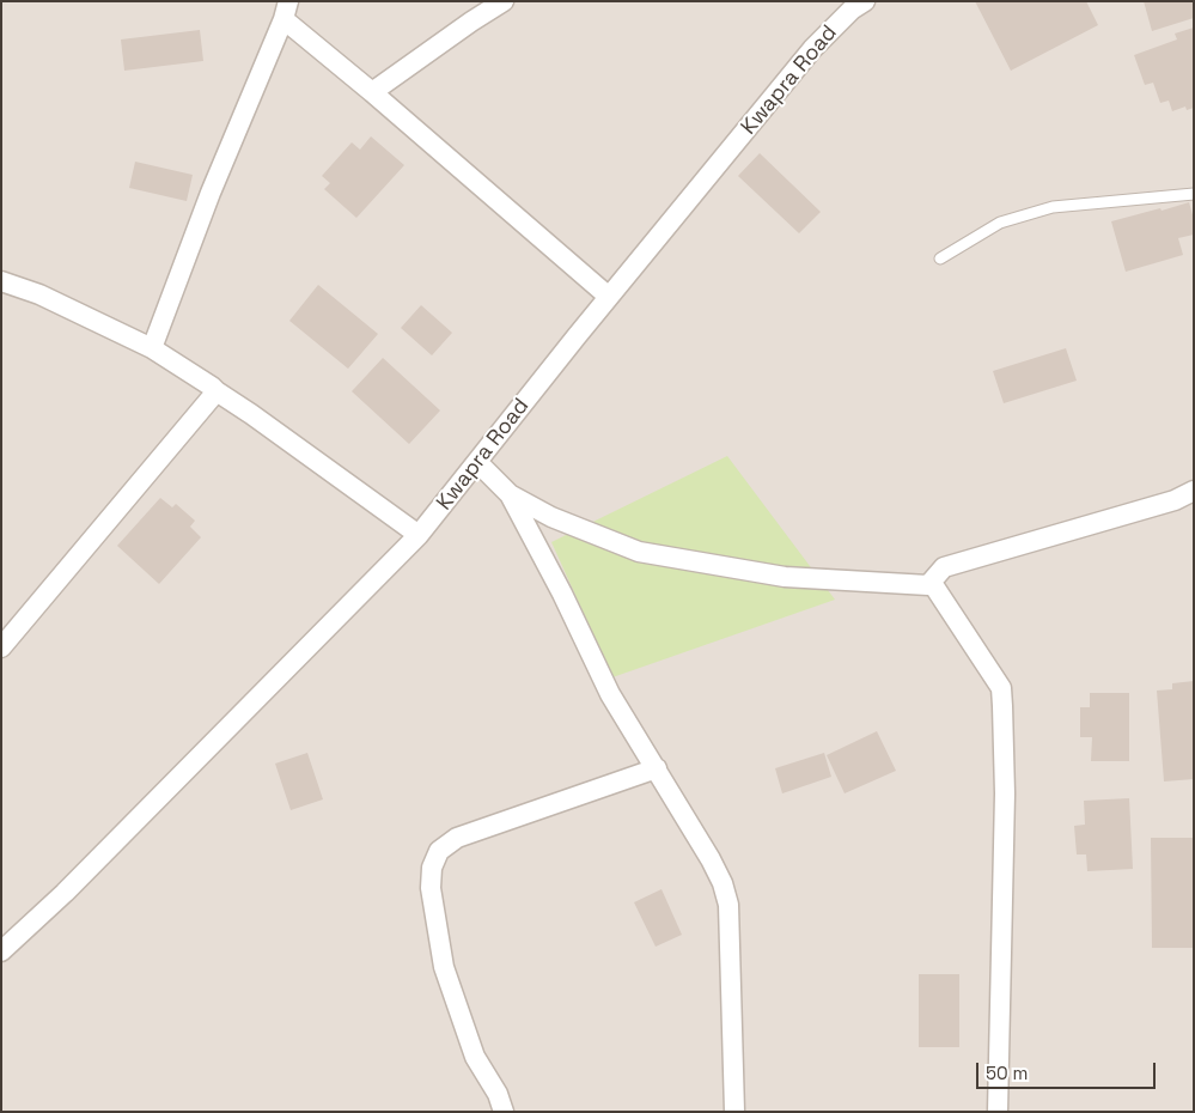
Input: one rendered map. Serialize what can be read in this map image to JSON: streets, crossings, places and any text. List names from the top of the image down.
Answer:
{
  "streets": {
    "street": ["Kwapra Road"]
  },
  "scale_bar": "50 m"
}
